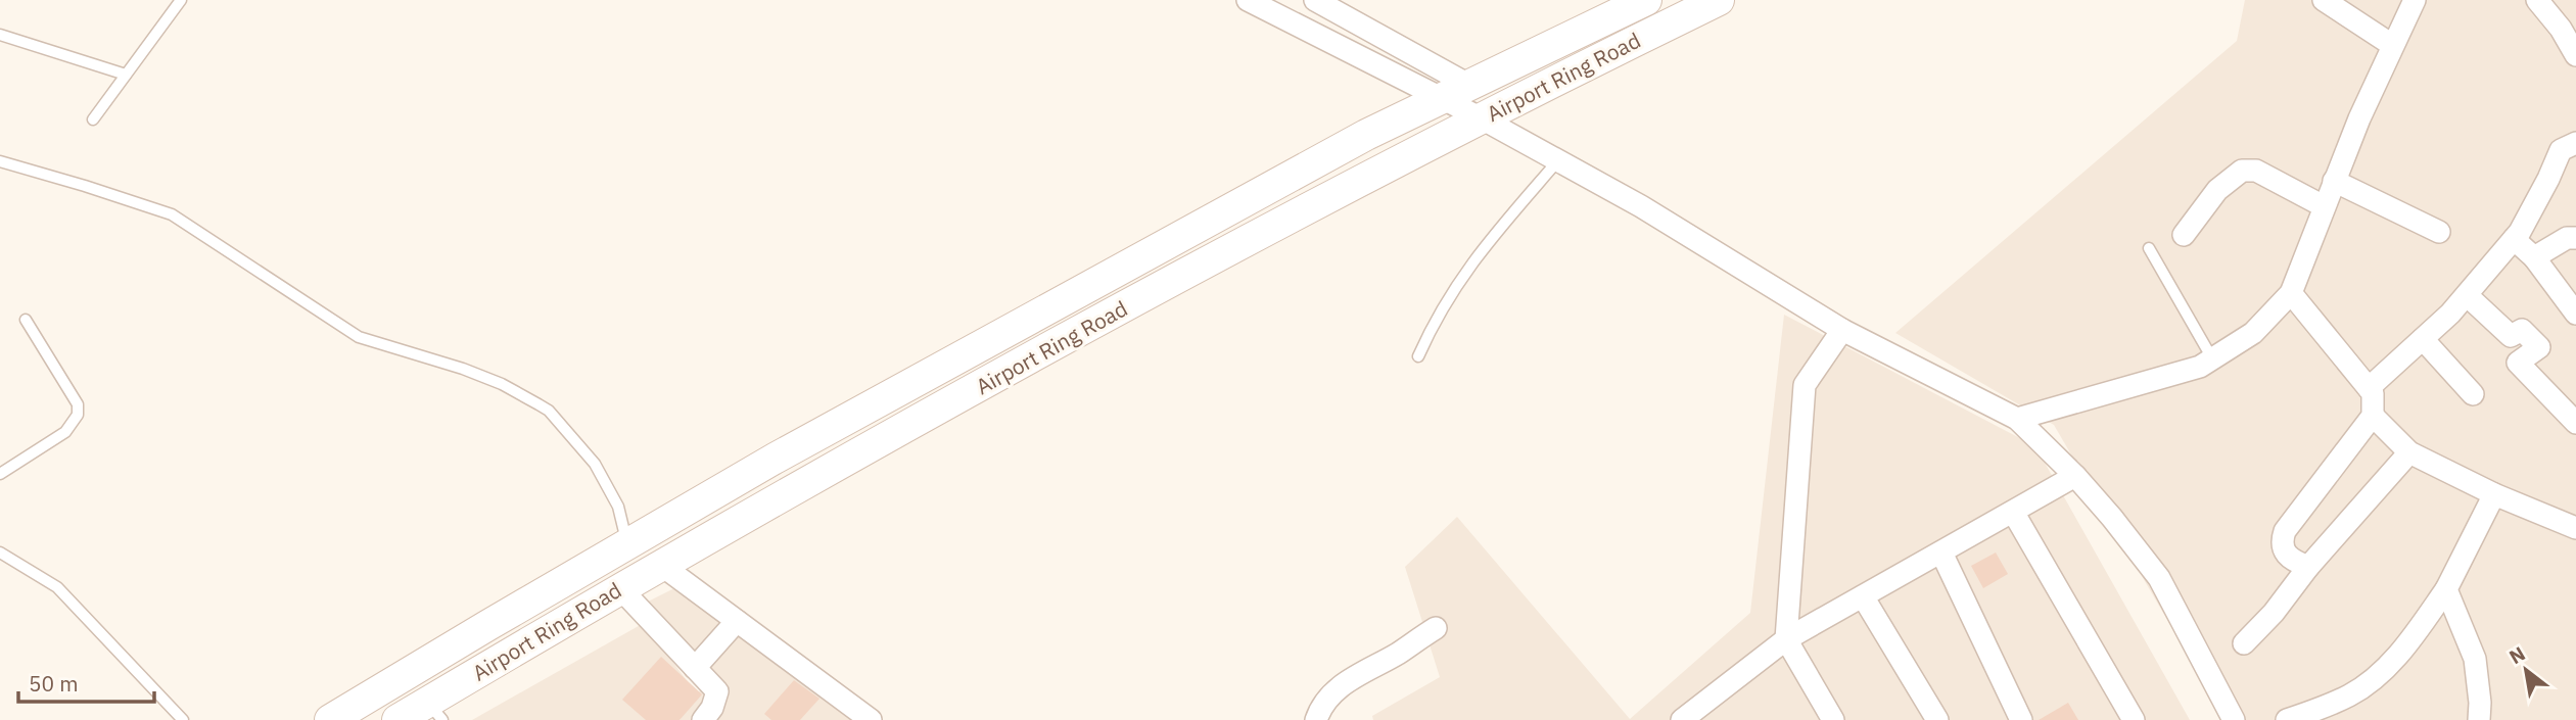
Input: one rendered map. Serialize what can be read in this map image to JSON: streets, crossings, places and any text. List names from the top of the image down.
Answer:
{
  "streets": {
    "main road": ["Airport Ring Road"]
  },
  "scale_bar": "50 m",
  "north": "top left"
}
